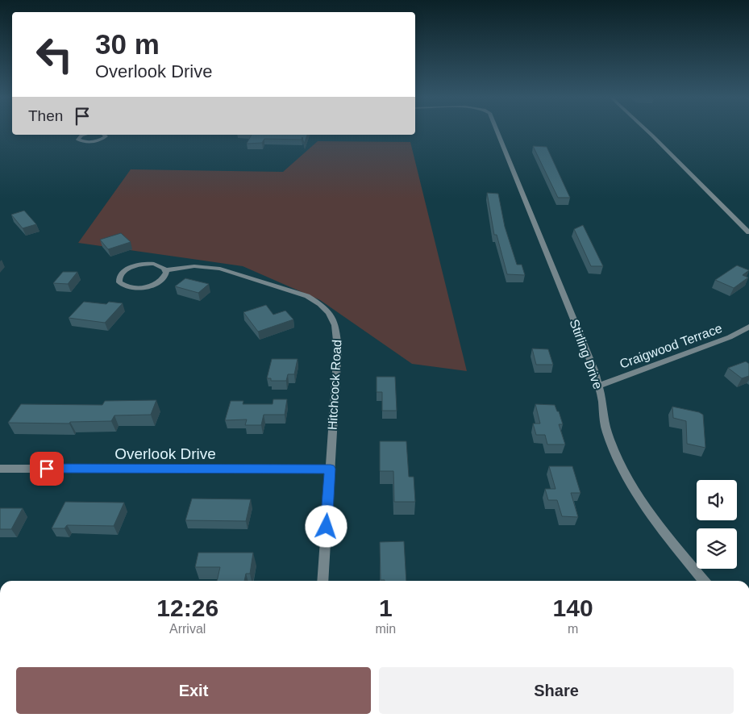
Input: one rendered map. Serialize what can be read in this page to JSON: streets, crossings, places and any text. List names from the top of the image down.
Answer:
{
  "streets": {
    "street": [
      "Craigwood Terrace",
      "Stirling Drive",
      "Hitchcock Road",
      "Overlook Drive"
    ]
  },
  "crossings": [
    ["Craigwood Terrace", "Stirling Drive"],
    ["Hitchcock Road", "Overlook Drive"]
  ],
  "page": {
    "turn": ["30 m", "Overlook Drive"],
    "then": "Then",
    "eta": [
      "12:26",
      "Arrival",
      "1",
      "min",
      "140",
      "m"
    ],
    "buttons": ["Exit", "Share"]
  }
}
